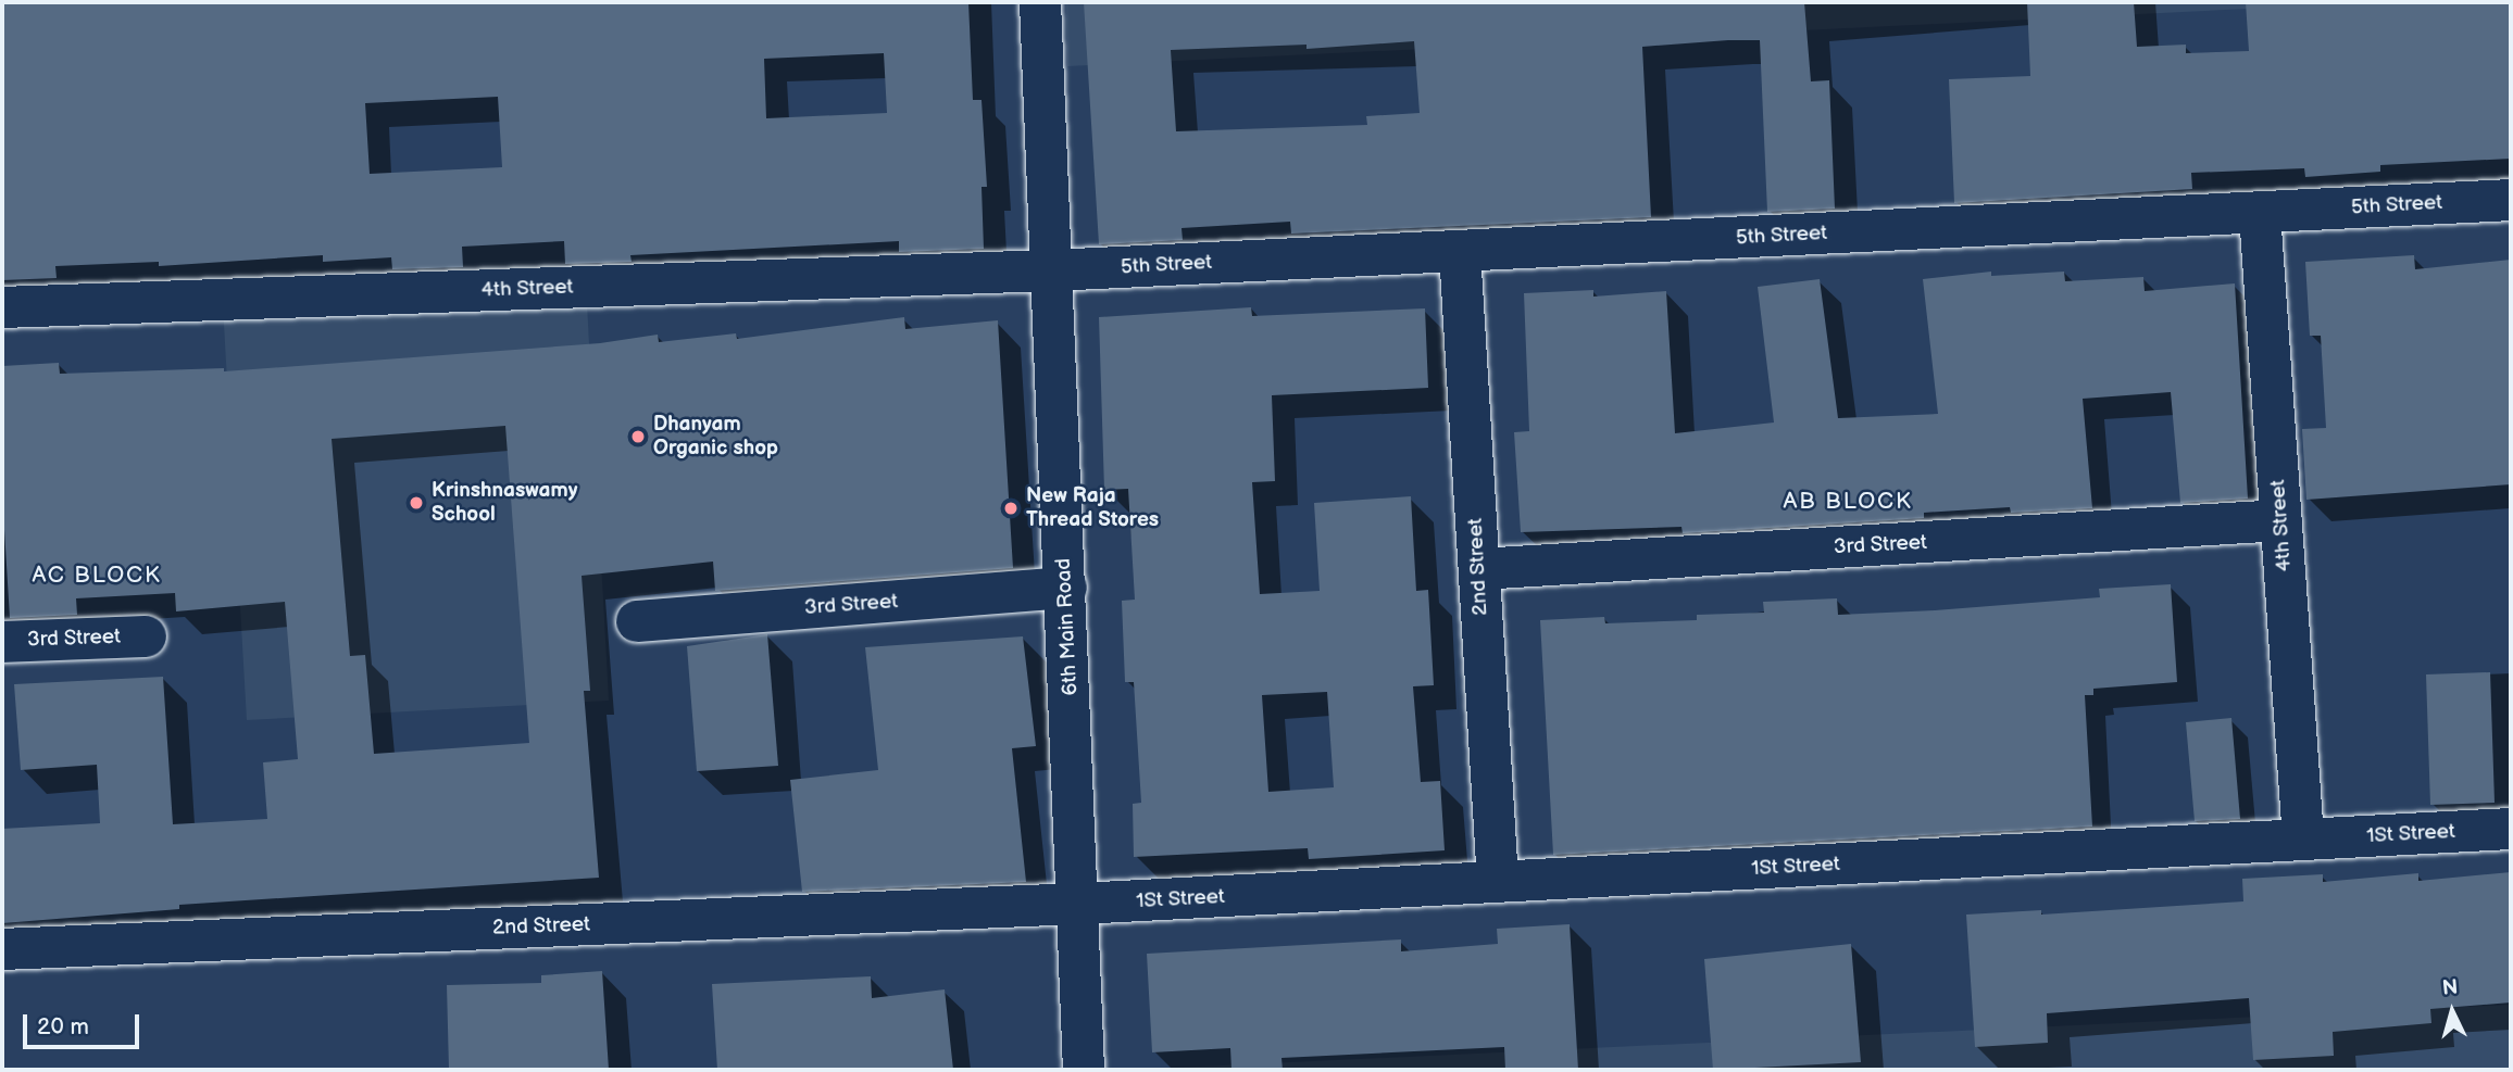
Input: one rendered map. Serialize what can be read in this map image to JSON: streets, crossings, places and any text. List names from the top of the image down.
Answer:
{
  "streets": {
    "street": [
      "5th Street",
      "4th Street",
      "3rd Street",
      "2nd Street",
      "6th Main Road",
      "1St Street"
    ]
  },
  "crossings": [
    ["5th Street", "4th Street"],
    ["5th Street", "2nd Street"],
    ["5th Street", "6th Main Road"],
    ["4th Street", "3rd Street"],
    ["4th Street", "6th Main Road"],
    ["4th Street", "1St Street"],
    ["3rd Street", "2nd Street"],
    ["3rd Street", "6th Main Road"],
    ["2nd Street", "6th Main Road"],
    ["2nd Street", "1St Street"],
    ["6th Main Road", "1St Street"]
  ],
  "districts": ["AB BLOCK", "AC BLOCK"],
  "places": ["Dhanyam Organic shop", "Krinshnaswamy School", "New Raja Thread Stores"],
  "scale_bar": "20 m",
  "north": "top"
}
